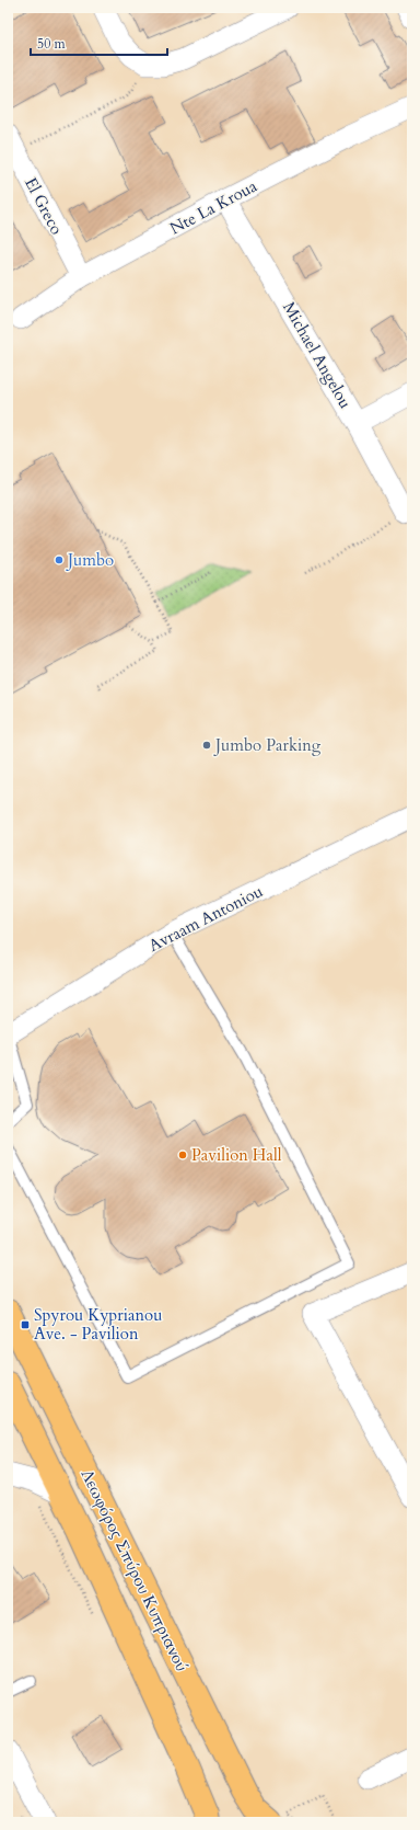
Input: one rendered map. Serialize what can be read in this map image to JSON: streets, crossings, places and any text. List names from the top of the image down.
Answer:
{
  "streets": {
    "main road": ["Λεωφόρος Σπύρου Κυπριανού"],
    "street": [
      "El Greco",
      "Nte La Kroua",
      "Michael Angelou",
      "Avraam Antoniou"
    ]
  },
  "crossings": [
    ["El Greco", "Nte La Kroua"],
    ["Nte La Kroua", "Michael Angelou"]
  ],
  "places": {
    "other": ["Jumbo", "Jumbo Parking", "Pavilion Hall"],
    "transit": ["Spyrou Kyprianou Ave. - Pavilion"]
  },
  "scale_bar": "50 m"
}
